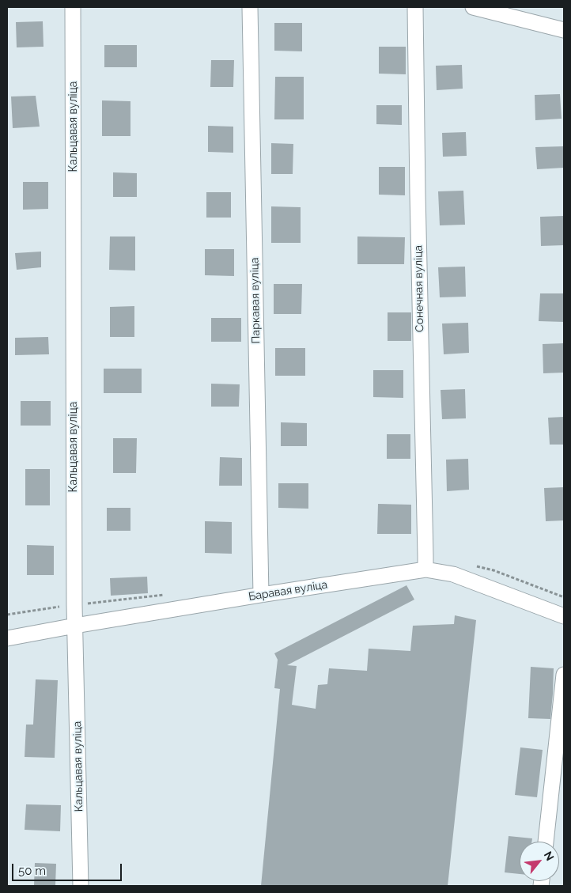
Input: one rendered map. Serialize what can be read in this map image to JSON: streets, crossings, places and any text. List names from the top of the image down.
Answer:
{
  "streets": {
    "street": [
      "Кальцавая вуліца",
      "Сонечная вуліца",
      "Паркавая вуліца",
      "Баравая вуліца"
    ]
  },
  "crossings": [
    ["Кальцавая вуліца", "Баравая вуліца"],
    ["Сонечная вуліца", "Баравая вуліца"],
    ["Паркавая вуліца", "Баравая вуліца"]
  ],
  "scale_bar": "50 m",
  "north": "top right"
}
